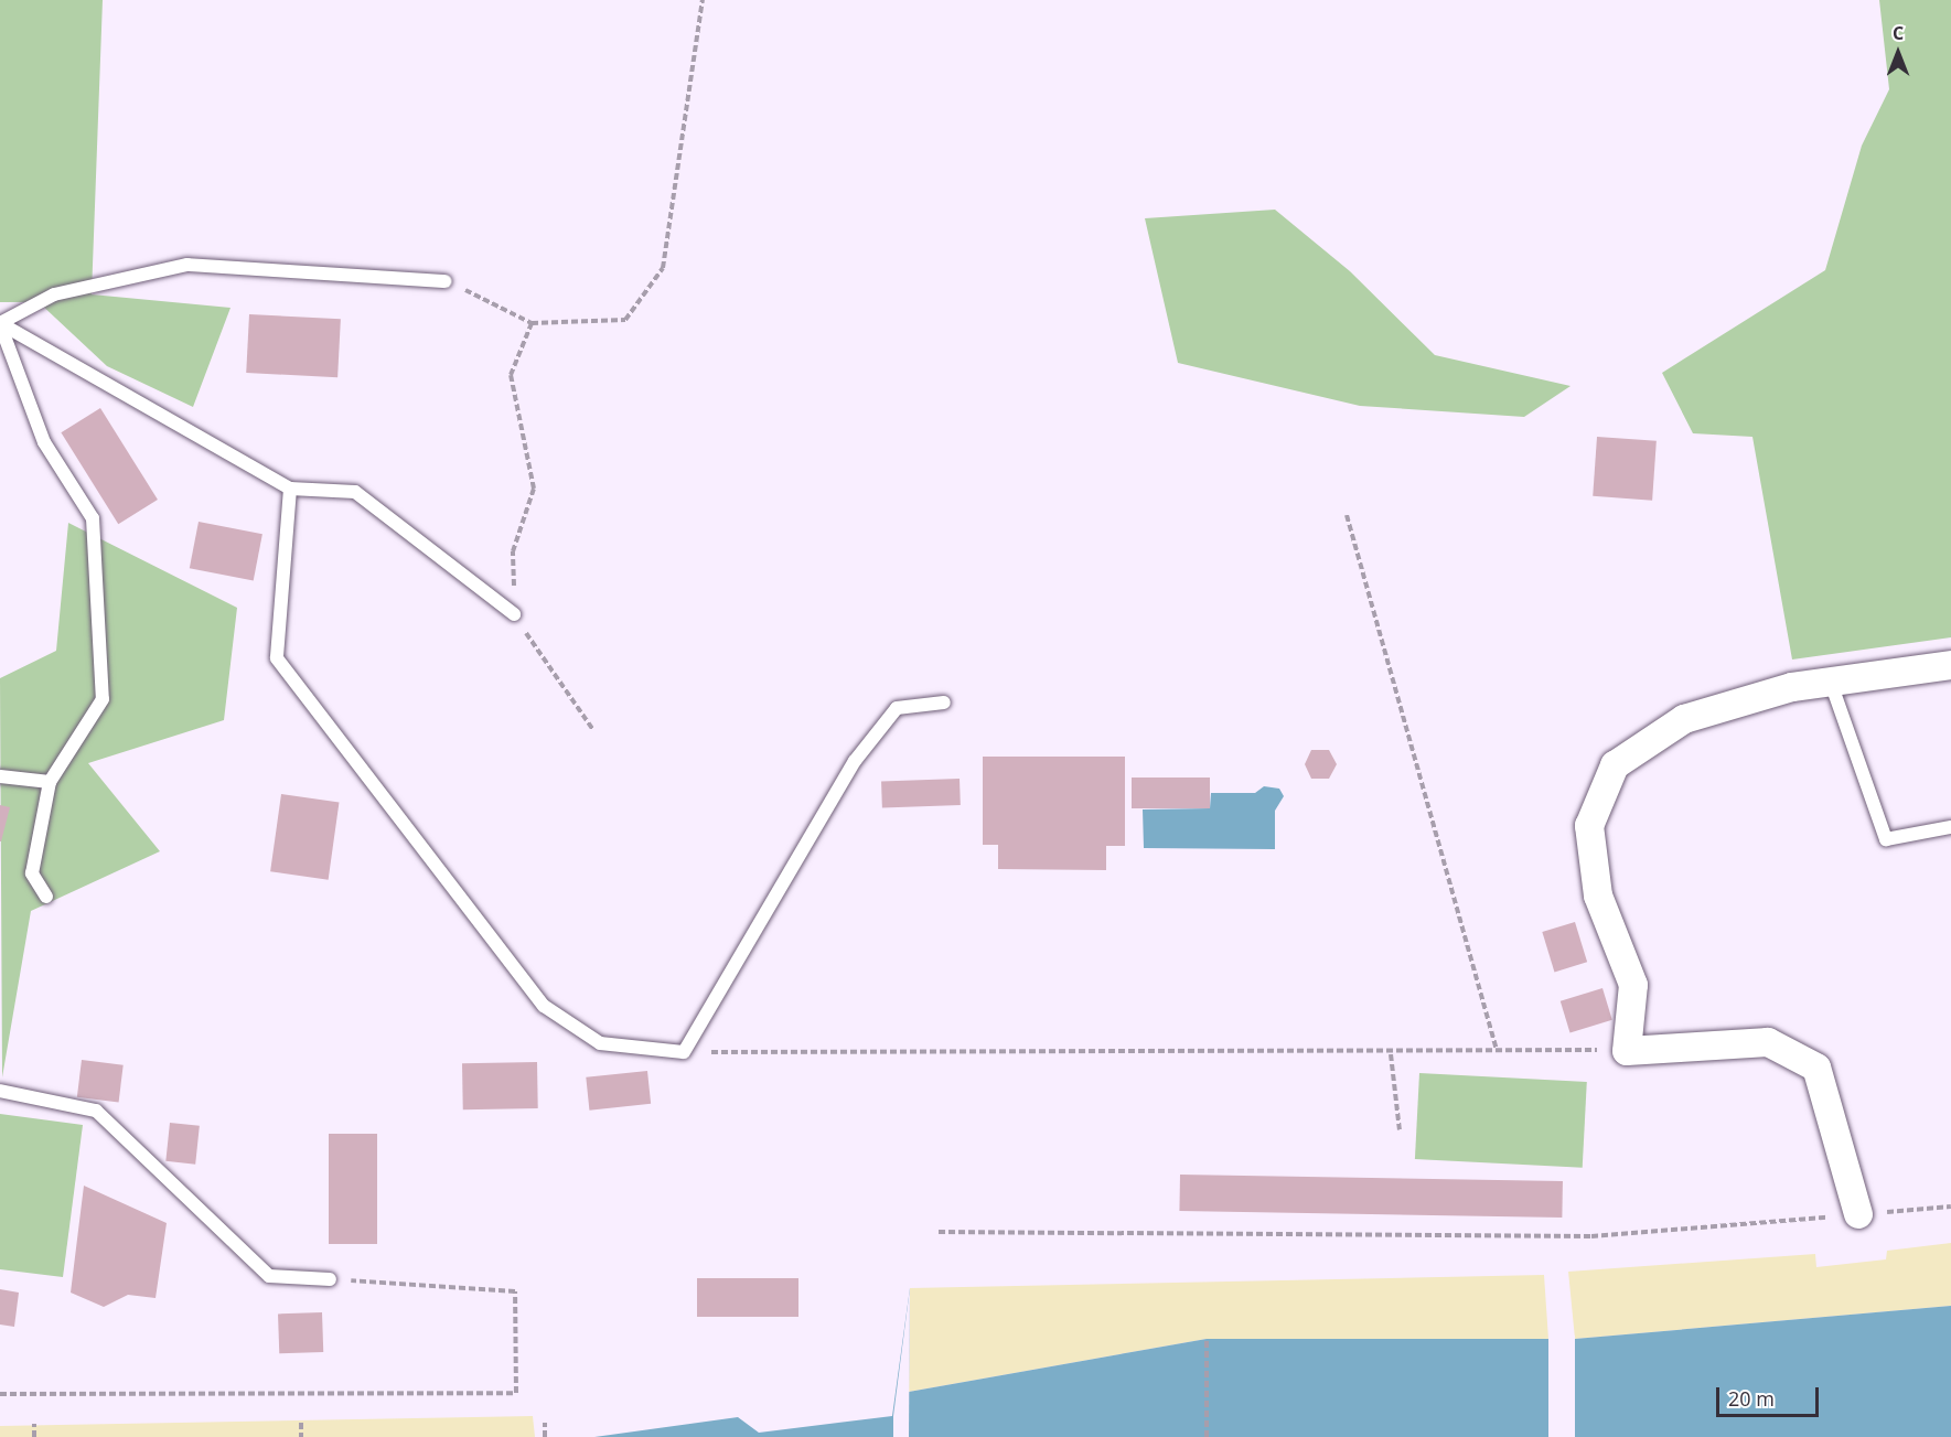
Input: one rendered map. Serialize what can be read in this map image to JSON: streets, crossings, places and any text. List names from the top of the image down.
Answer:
{
  "scale_bar": "20 m",
  "north": "top"
}
